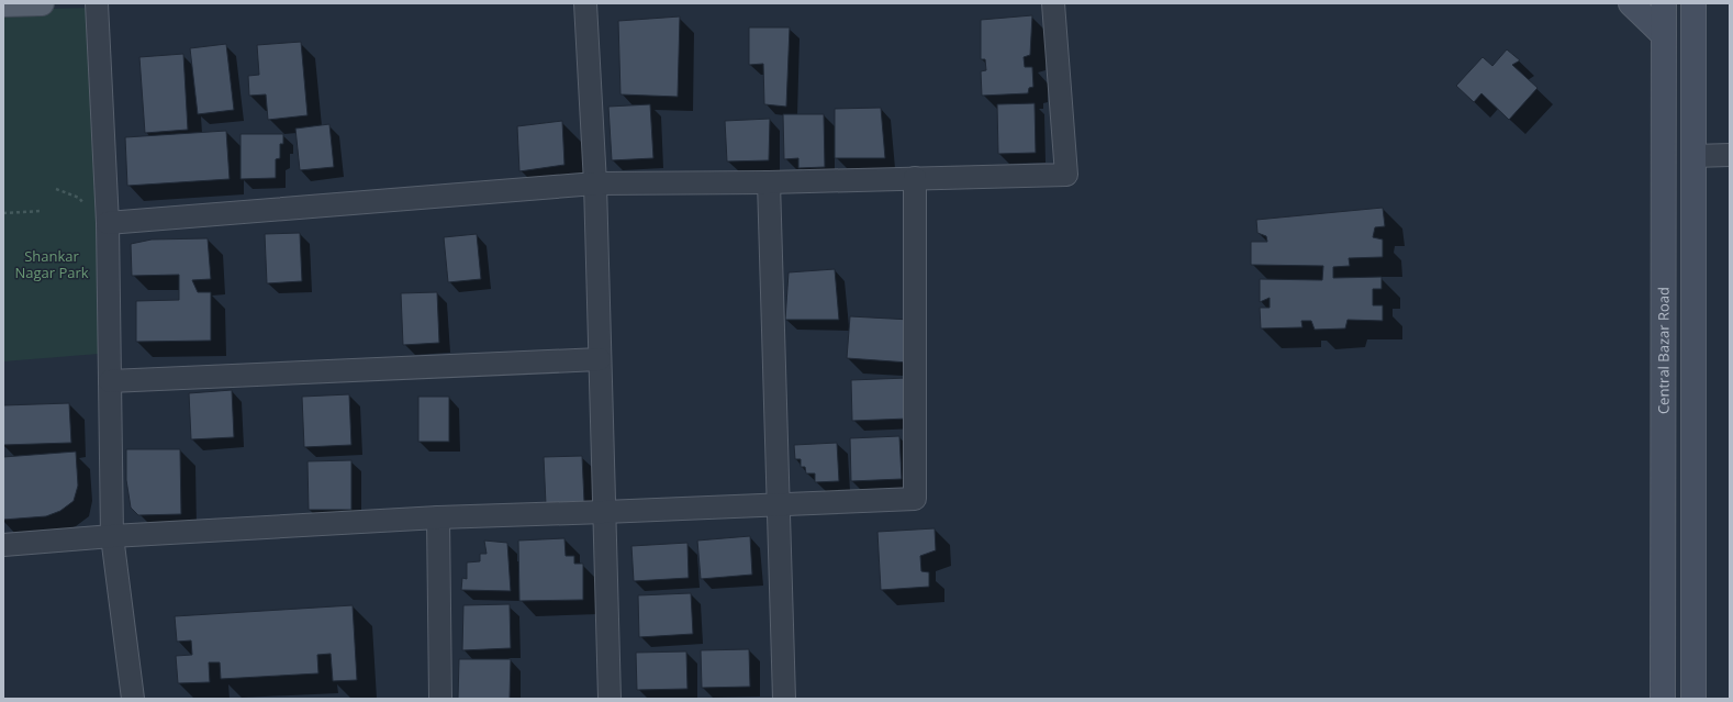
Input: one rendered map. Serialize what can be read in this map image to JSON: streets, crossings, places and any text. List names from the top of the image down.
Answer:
{
  "streets": {
    "main road": ["Central Bazar Road"]
  },
  "parks": ["Shankar Nagar Park"]
}
